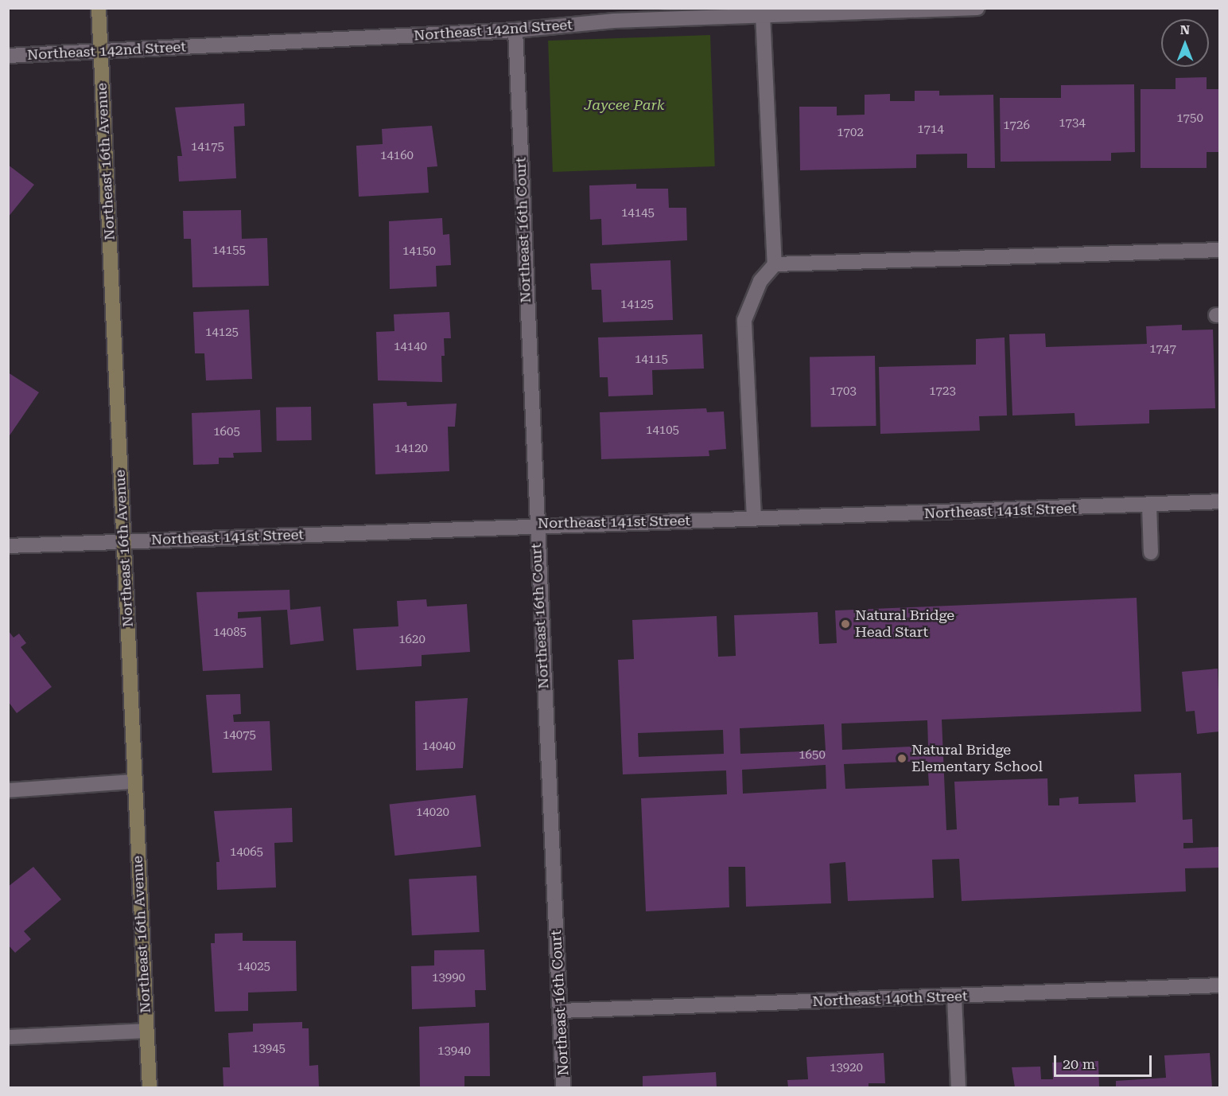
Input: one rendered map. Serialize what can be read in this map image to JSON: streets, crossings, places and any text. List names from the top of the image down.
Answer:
{
  "streets": {
    "street": [
      "Northeast 142nd Street",
      "Northeast 16th Avenue",
      "Northeast 16th Court",
      "Northeast 141st Street",
      "Northeast 140th Street"
    ]
  },
  "crossings": [
    ["Northeast 142nd Street", "Northeast 16th Avenue"],
    ["Northeast 142nd Street", "Northeast 16th Court"],
    ["Northeast 16th Avenue", "Northeast 141st Street"],
    ["Northeast 16th Court", "Northeast 141st Street"],
    ["Northeast 16th Court", "Northeast 140th Street"]
  ],
  "parks": ["Jaycee Park"],
  "places": ["Natural Bridge Head Start", "Natural Bridge Elementary School"],
  "house_numbers": [
    "1750",
    "1734",
    "1726",
    "1714",
    "1702",
    "14175",
    "14160",
    "14145",
    "14155",
    "14150",
    "14125",
    "14125",
    "14140",
    "1747",
    "14115",
    "1703",
    "1723",
    "14105",
    "1605",
    "14120",
    "14085",
    "1620",
    "14075",
    "14040",
    "1650",
    "14020",
    "14065",
    "14025",
    "13990",
    "13945",
    "13940",
    "13920"
  ],
  "scale_bar": "20 m",
  "north": "top"
}
